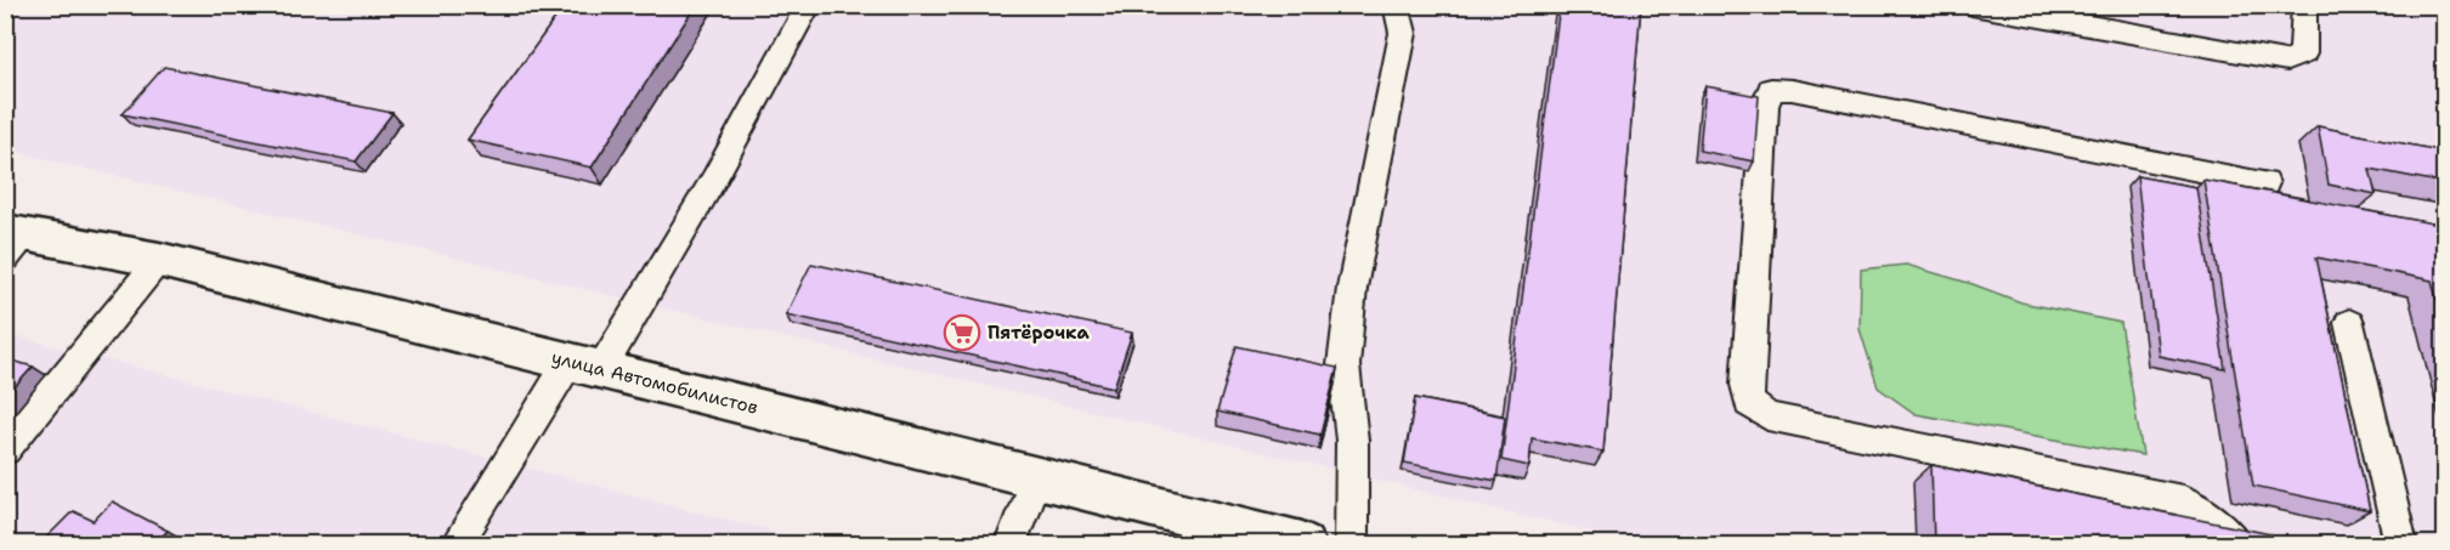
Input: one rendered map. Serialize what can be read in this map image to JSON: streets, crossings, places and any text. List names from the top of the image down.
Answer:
{
  "streets": {
    "street": ["улица Автомобилистов"]
  },
  "places": {
    "supermarket": ["Пятёрочка"]
  }
}
